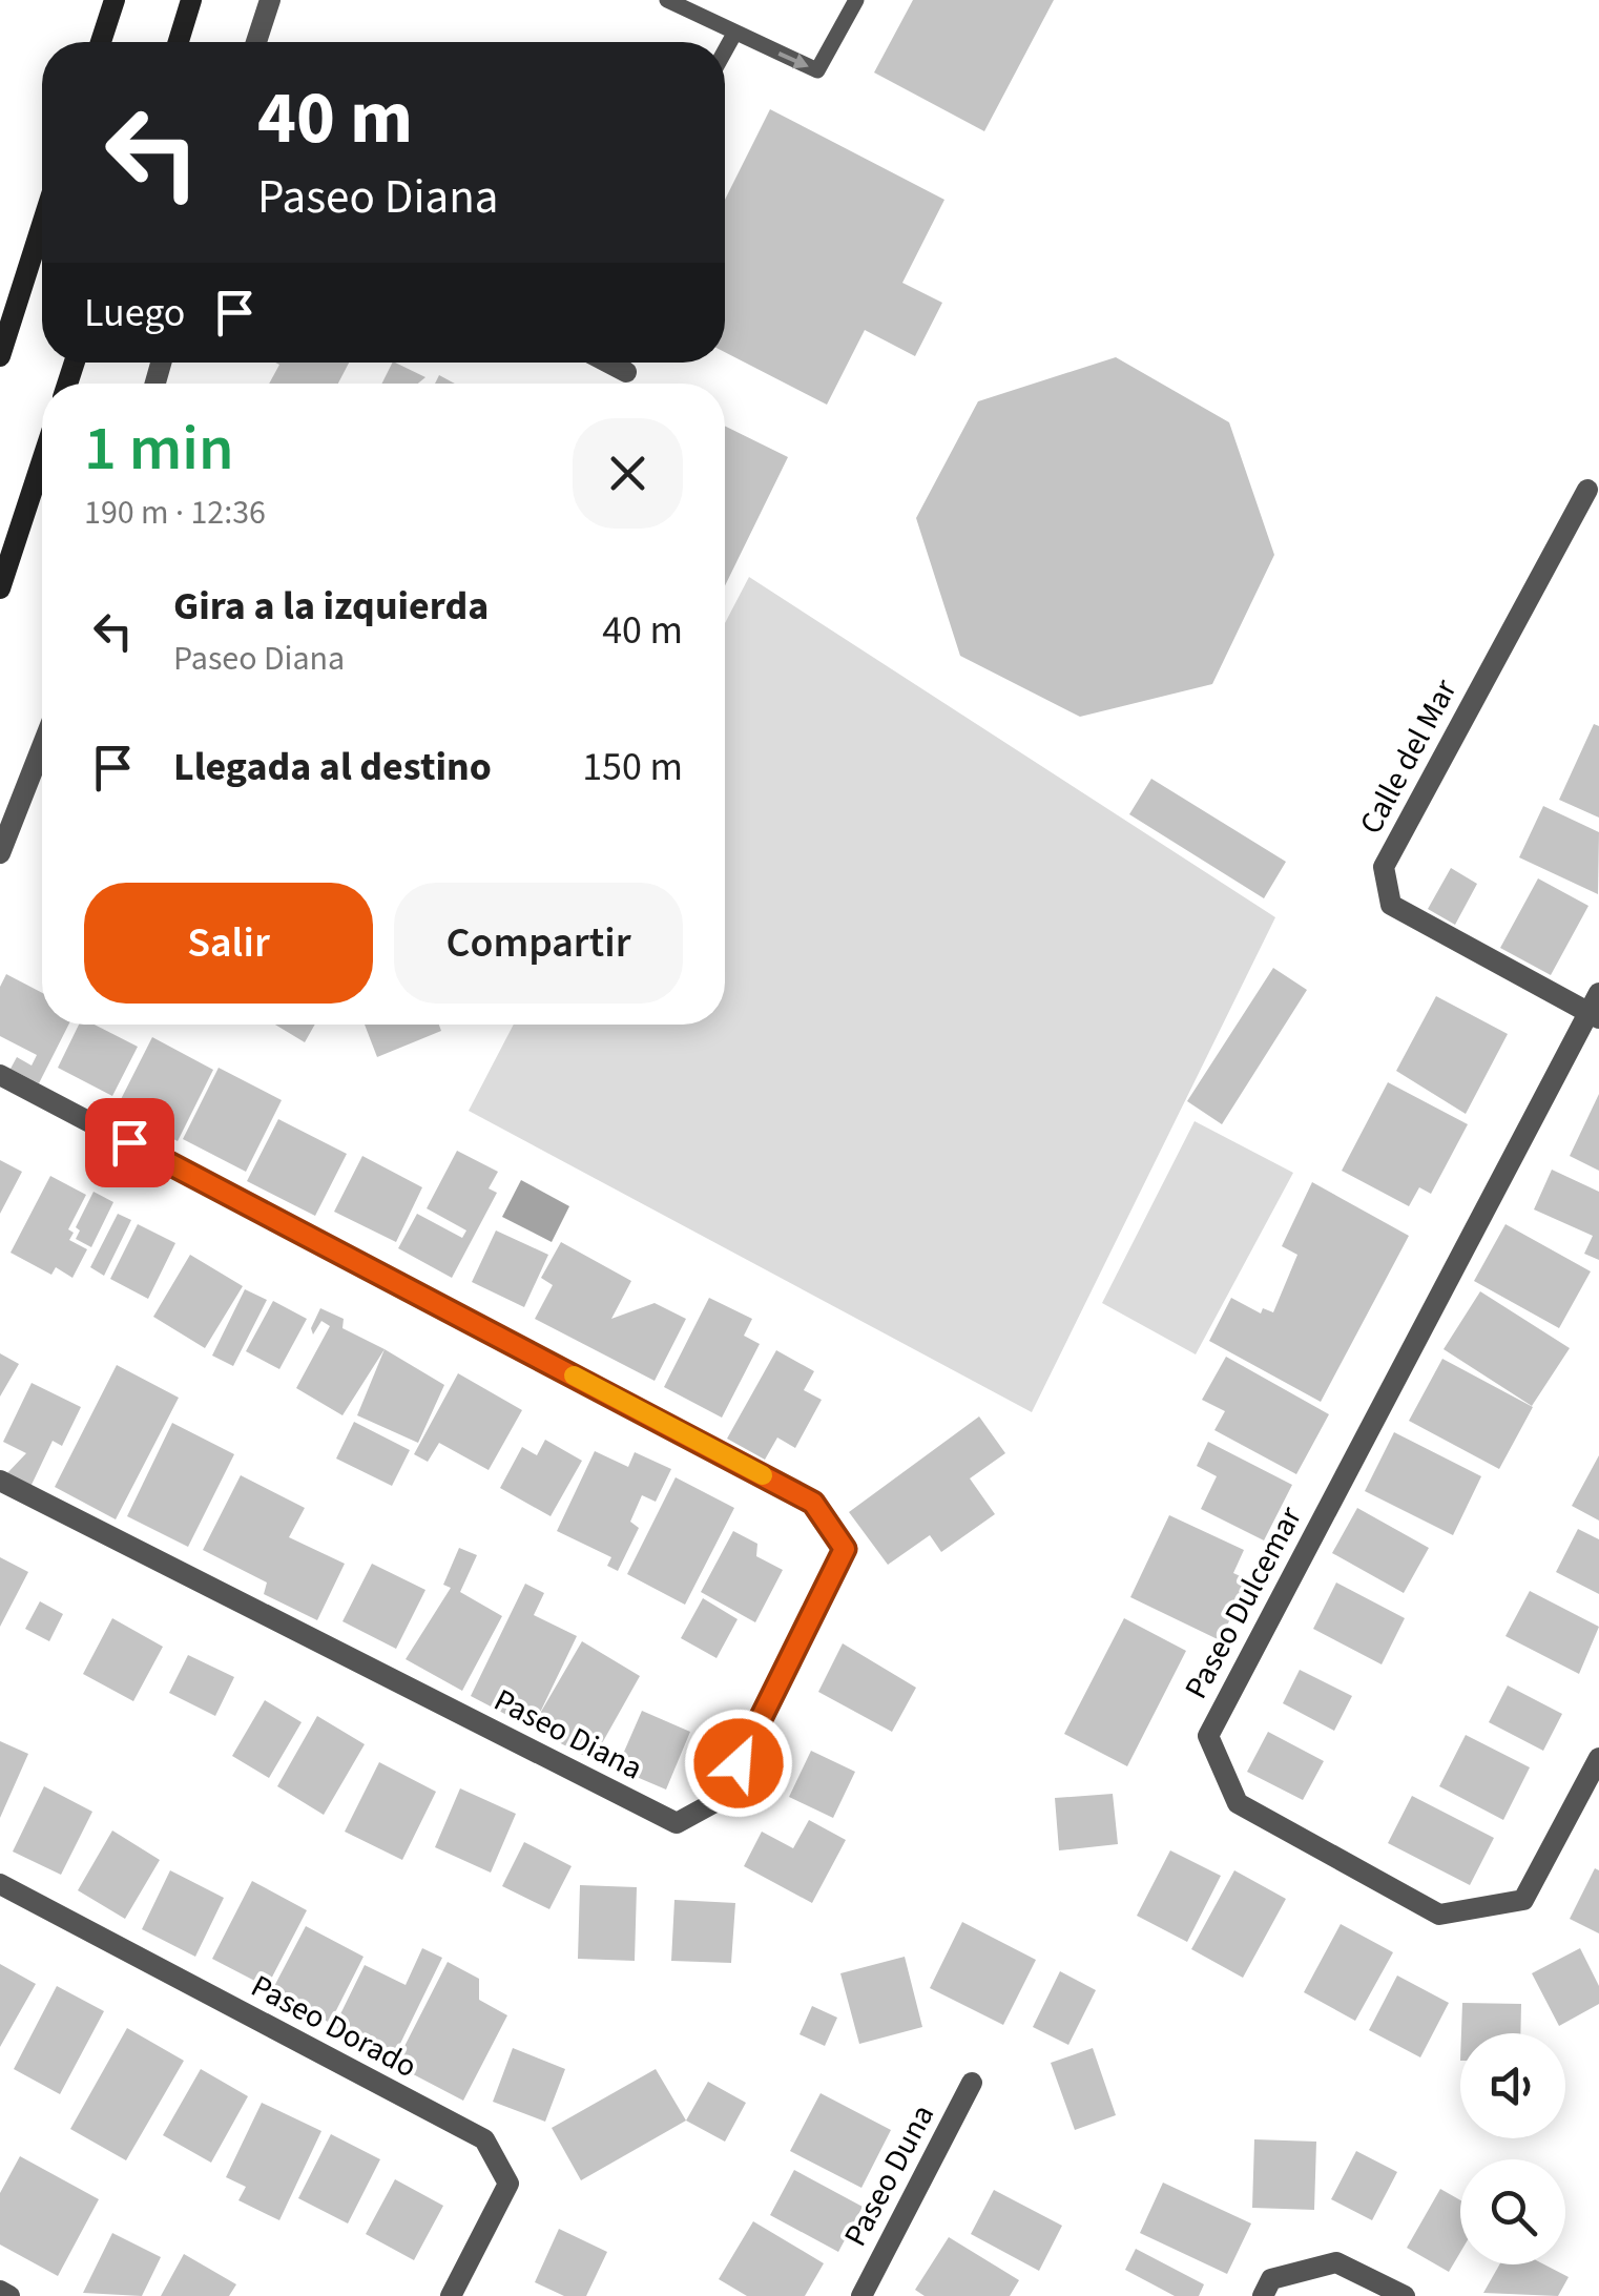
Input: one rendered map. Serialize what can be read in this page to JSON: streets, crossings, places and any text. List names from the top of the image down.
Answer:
{
  "streets": {
    "street": [
      "Calle del Mar",
      "Paseo Dulcemar",
      "Paseo Diana",
      "Paseo Dorado",
      "Paseo Duna"
    ]
  },
  "crossings": [
    ["Calle del Mar", "Paseo Dulcemar"]
  ],
  "page": {
    "turn": ["40 m", "Paseo Diana"],
    "then": "Luego",
    "heading": ["1 min", "190 m · 12:36"],
    "list": [
      {
        "name": "Gira a la izquierda",
        "note": "Paseo Diana",
        "value": "40 m"
      },
      {
        "name": "Llegada al destino",
        "value": "150 m"
      }
    ],
    "buttons": ["Salir", "Compartir"]
  }
}
